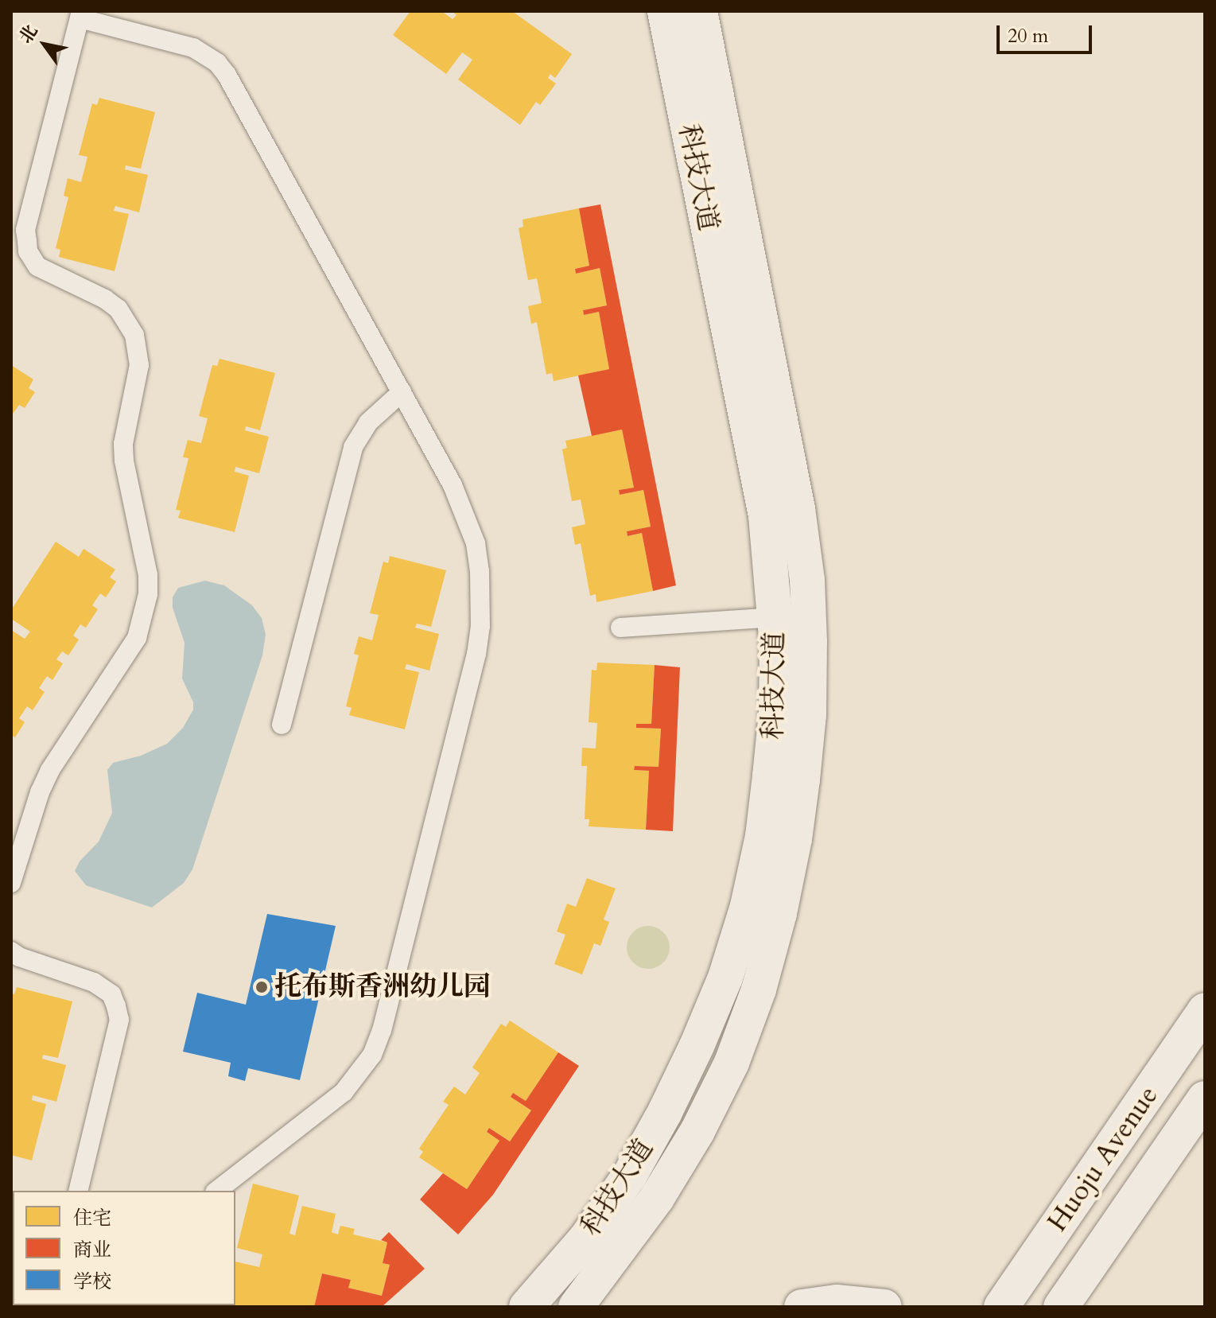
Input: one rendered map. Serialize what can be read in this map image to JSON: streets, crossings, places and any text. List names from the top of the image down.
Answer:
{
  "streets": {
    "main road": ["科技大道", "Huoju Avenue"]
  },
  "places": ["托布斯香洲幼儿园"],
  "legend": ["住宅", "商业", "学校"],
  "scale_bar": "20 m",
  "north": "top left"
}
